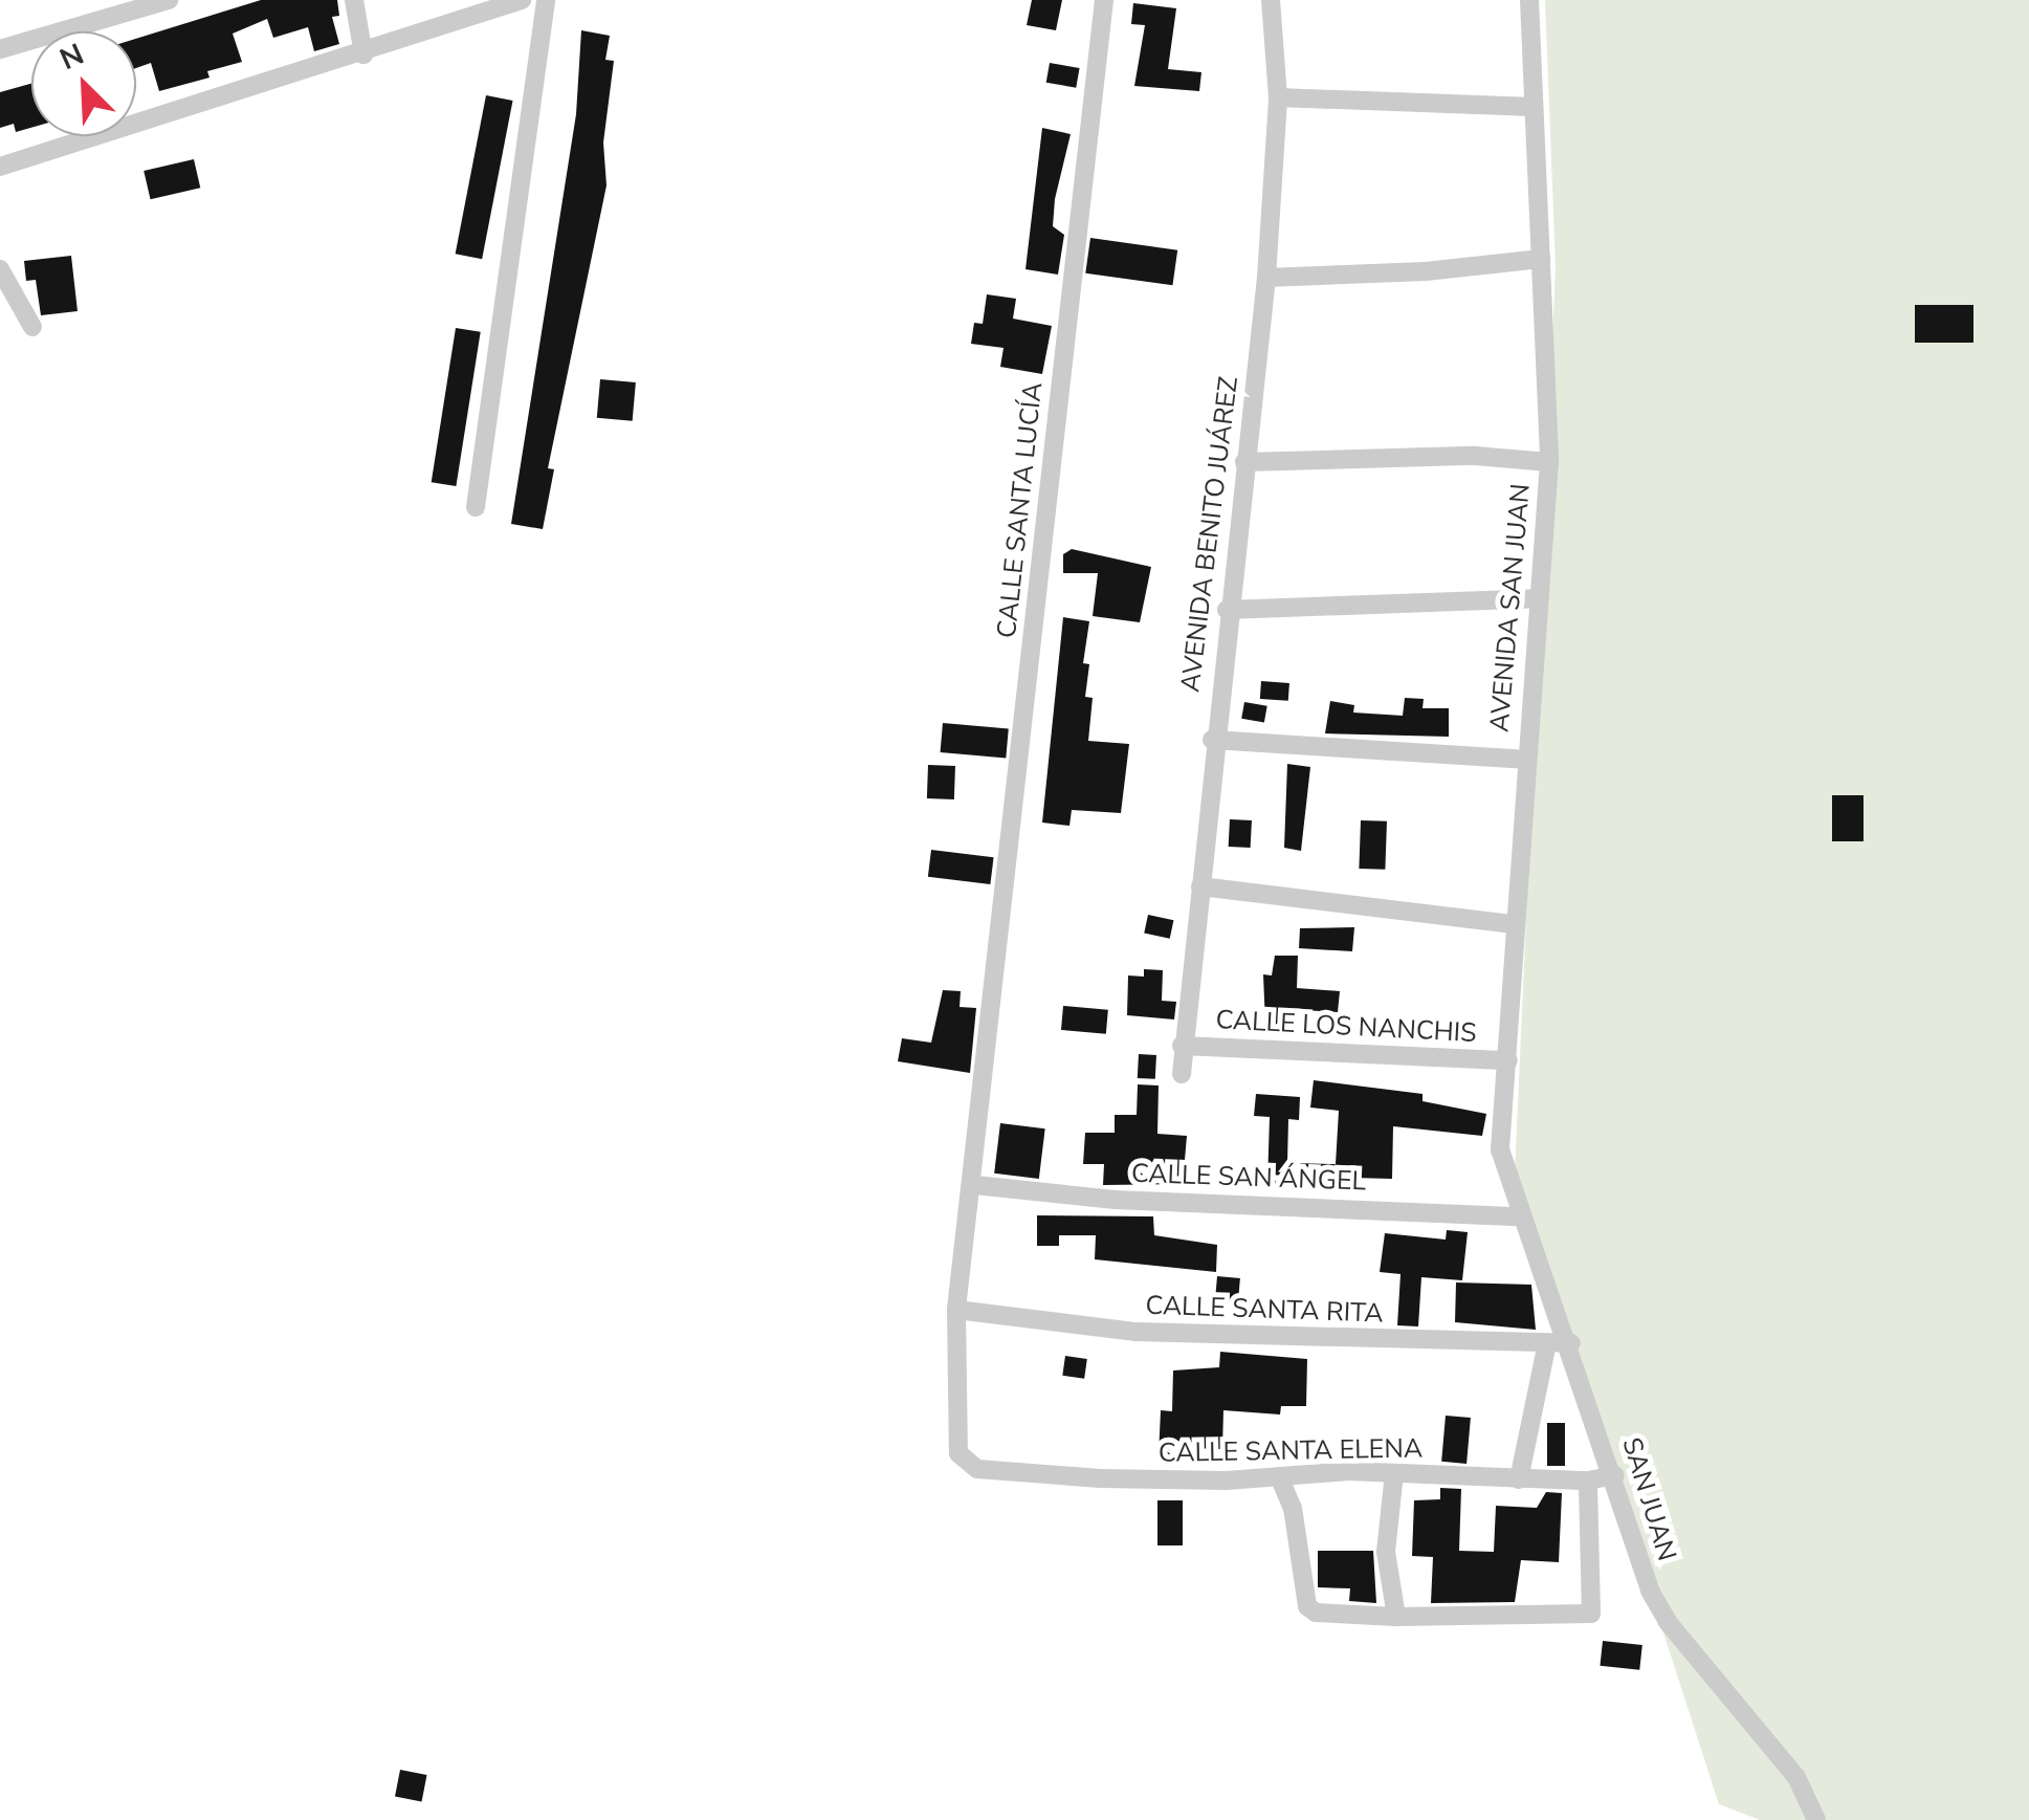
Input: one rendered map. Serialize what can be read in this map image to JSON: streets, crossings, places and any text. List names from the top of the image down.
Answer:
{
  "streets": {
    "street": [
      "CALLE SANTA LUCÍA",
      "AVENIDA BENITO JUÁREZ",
      "AVENIDA SAN JUAN",
      "CALLE LOS NANCHIS",
      "CALLE SAN ÁNGEL",
      "CALLE SANTA RITA",
      "CALLE SANTA ELENA",
      "SAN JUAN"
    ]
  },
  "crossings": [
    ["CALLE SANTA LUCÍA", "CALLE SAN ÁNGEL"],
    ["CALLE SANTA LUCÍA", "CALLE SANTA RITA"],
    ["CALLE SANTA LUCÍA", "CALLE SANTA ELENA"],
    ["AVENIDA BENITO JUÁREZ", "CALLE LOS NANCHIS"],
    ["AVENIDA SAN JUAN", "CALLE LOS NANCHIS"],
    ["AVENIDA SAN JUAN", "CALLE SAN ÁNGEL"],
    ["AVENIDA SAN JUAN", "SAN JUAN"],
    ["CALLE SAN ÁNGEL", "SAN JUAN"],
    ["CALLE SANTA RITA", "SAN JUAN"],
    ["CALLE SANTA ELENA", "SAN JUAN"]
  ],
  "north": "top left"
}
